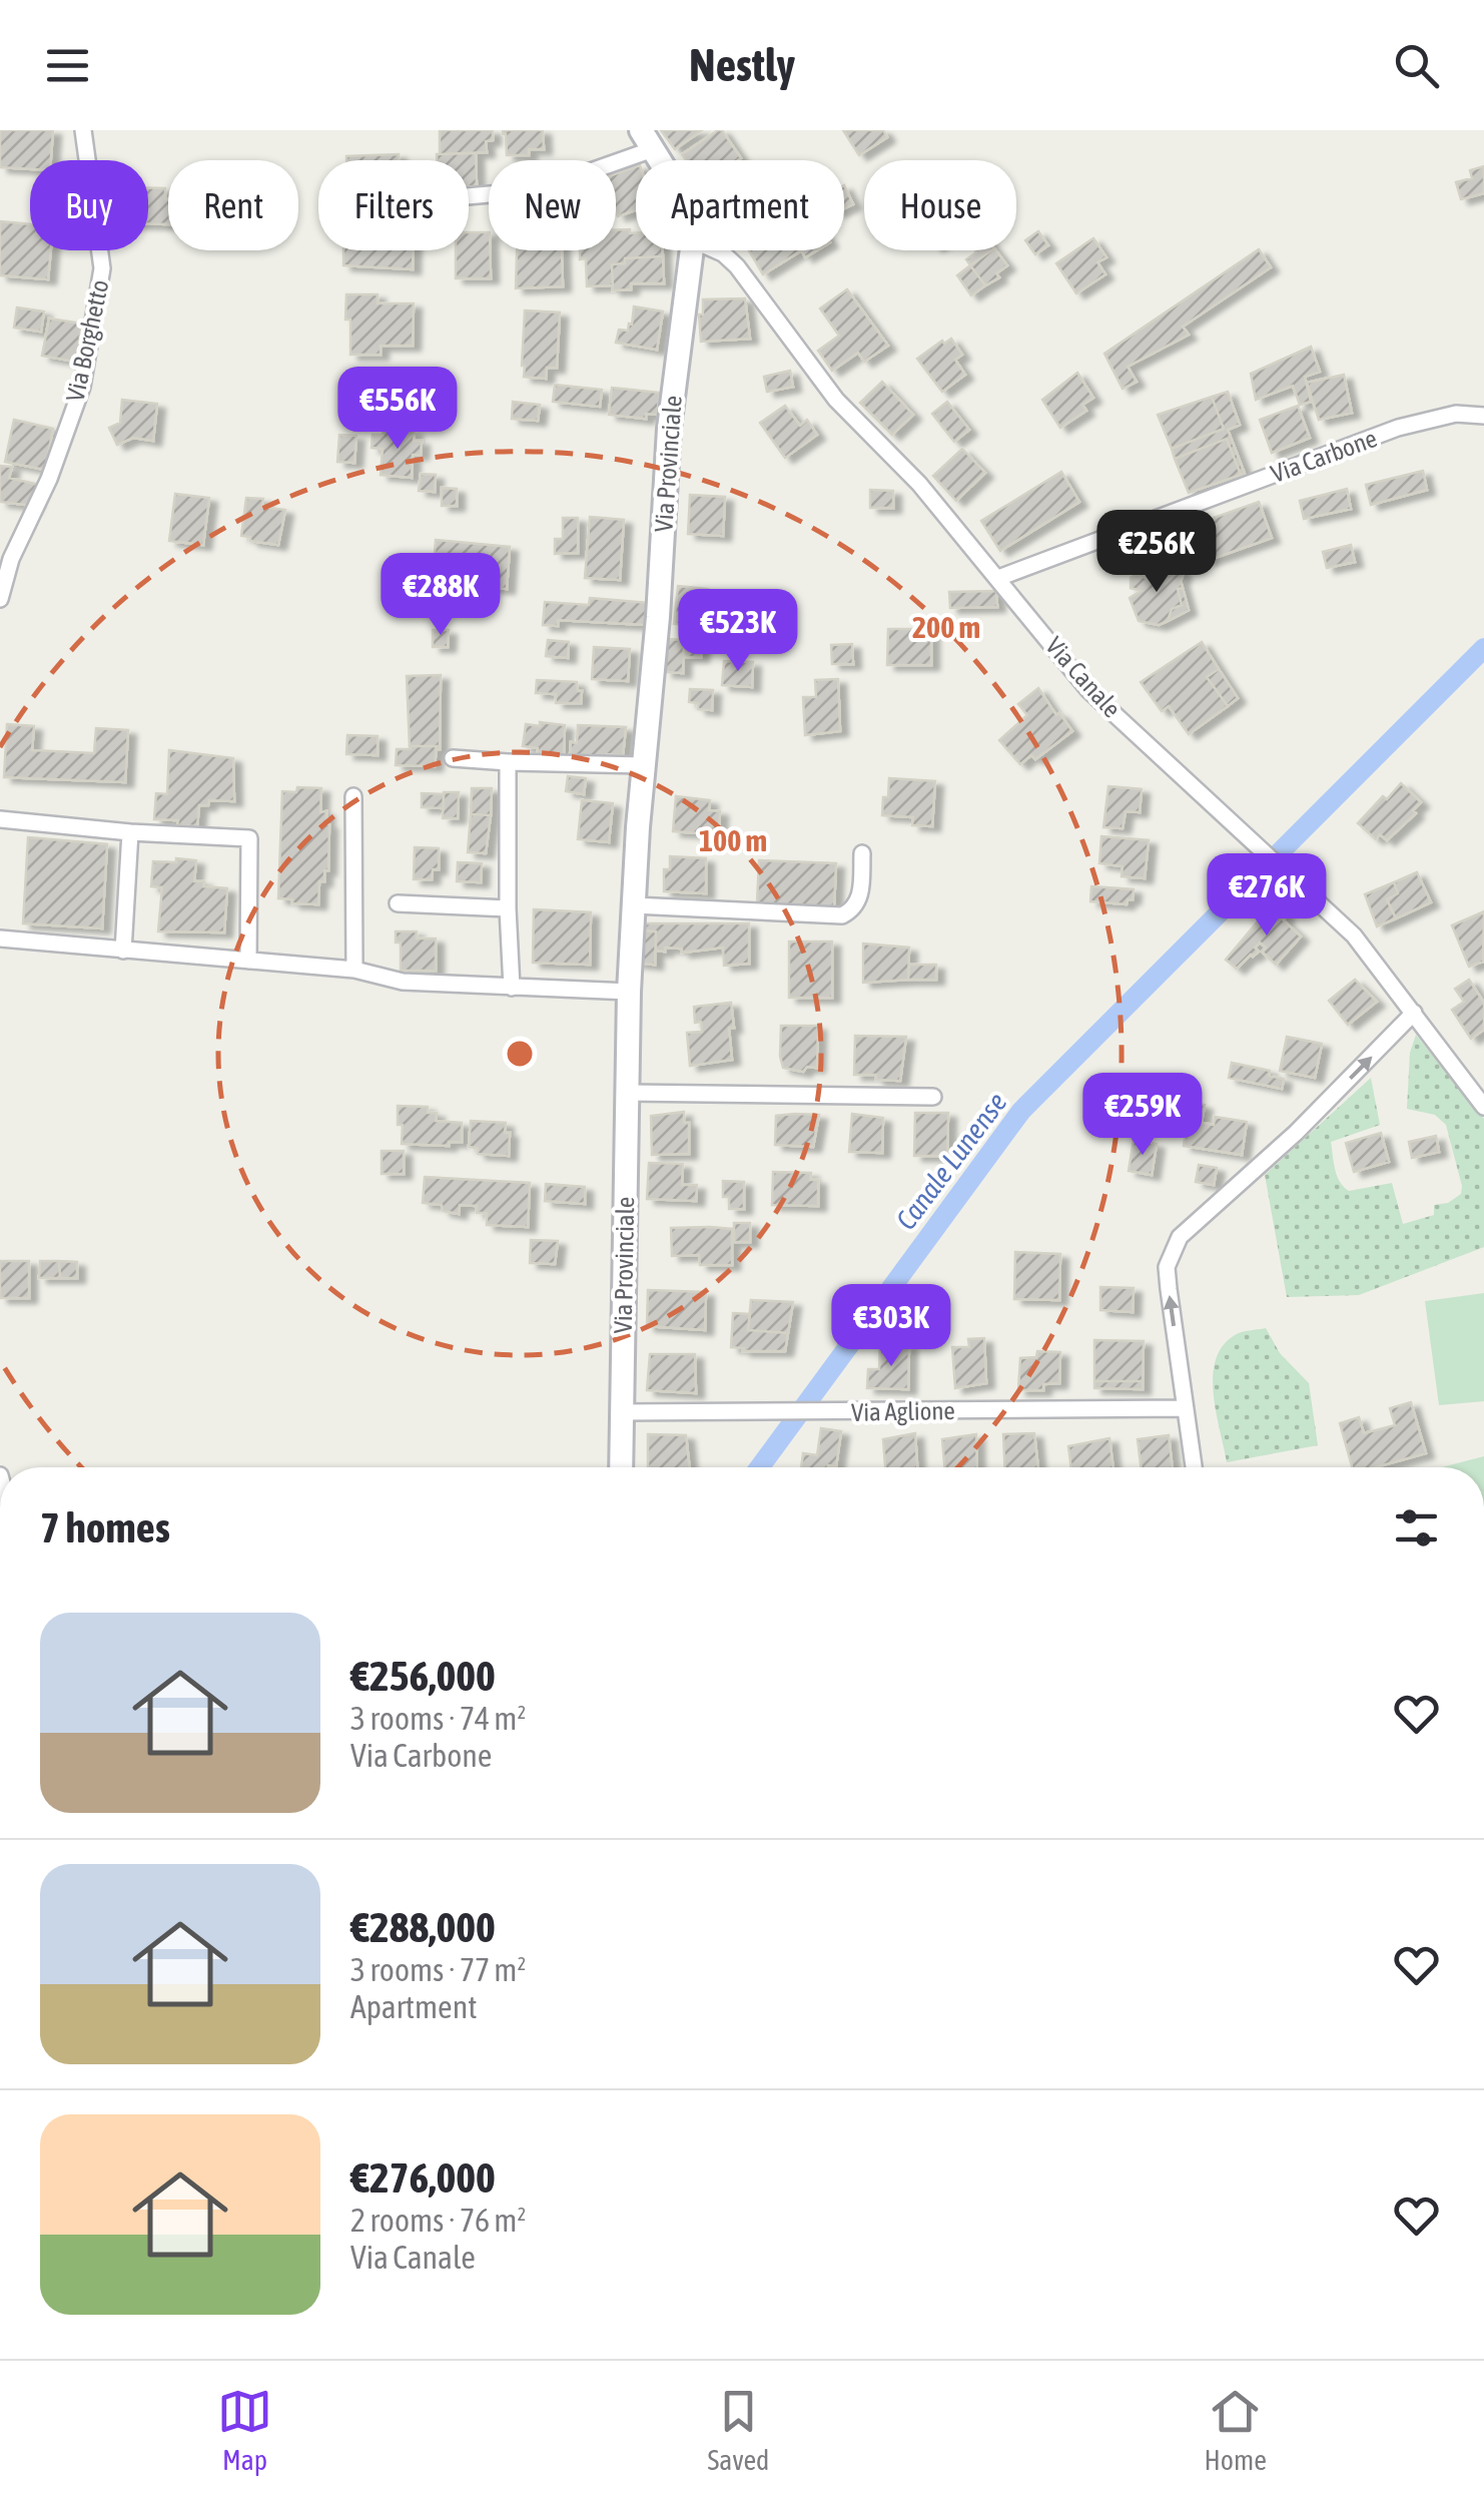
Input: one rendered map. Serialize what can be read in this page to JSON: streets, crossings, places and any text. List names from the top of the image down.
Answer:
{
  "streets": {
    "street": [
      "Via Borghetto",
      "Via Carbone",
      "Via Provinciale",
      "Via Canale",
      "Via Aglione"
    ]
  },
  "crossings": [
    ["Via Carbone", "Via Canale"],
    ["Via Provinciale", "Via Aglione"]
  ],
  "water": ["Canale Lunense"],
  "page": {
    "header": "Nestly",
    "chip": [
      "Buy",
      "Rent",
      "Filters",
      "New",
      "Apartment",
      "House"
    ],
    "price": [
      "€556K",
      "€256K",
      "€288K",
      "€523K",
      "€276K",
      "€259K",
      "€303K"
    ],
    "heading": "7 homes",
    "list": [
      {
        "name": "€256,000",
        "note": "3 rooms · 74 m² · Via Carbone"
      },
      {
        "name": "€288,000",
        "note": "3 rooms · 77 m² · Apartment"
      },
      {
        "name": "€276,000",
        "note": "2 rooms · 76 m² · Via Canale"
      }
    ],
    "tabs": ["Map", "Saved", "Home"]
  },
  "rings": ["200 m", "100 m"]
}
